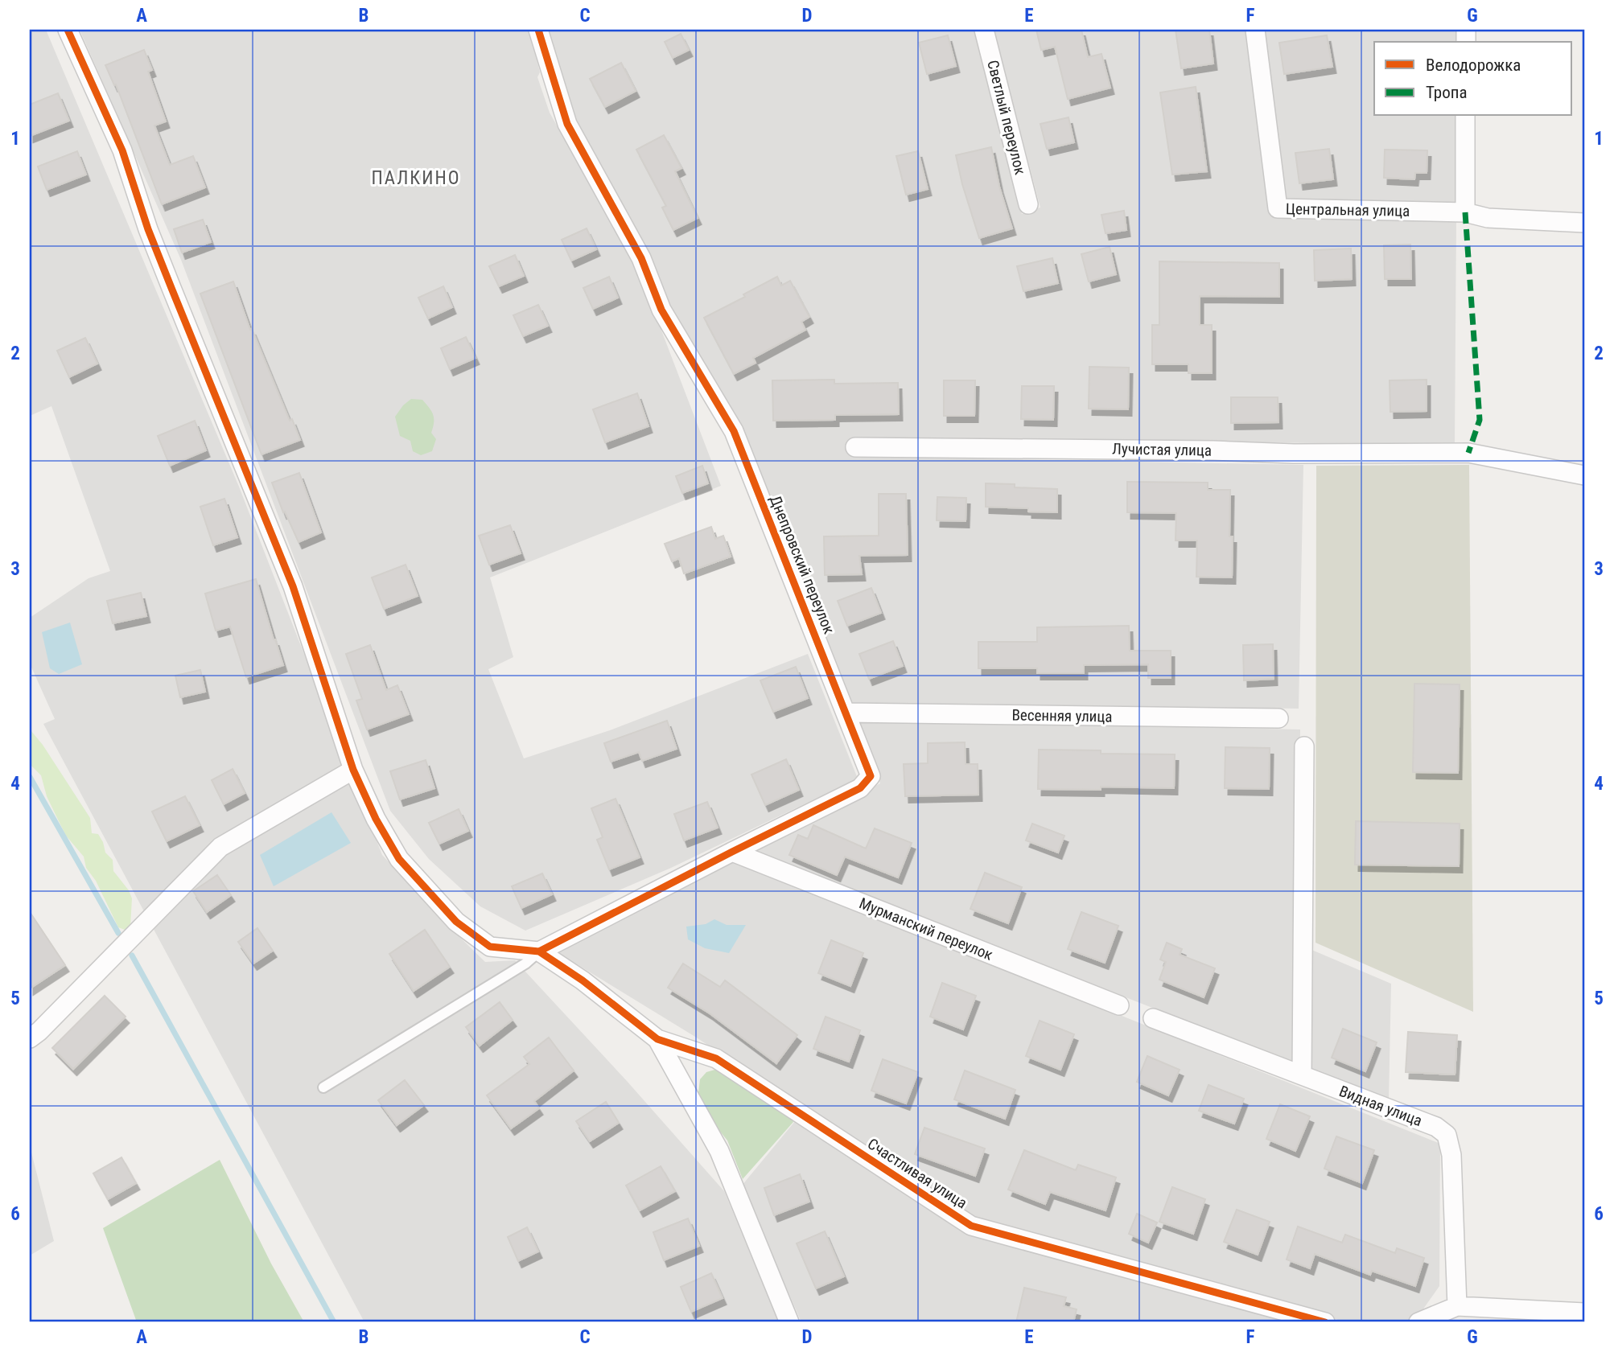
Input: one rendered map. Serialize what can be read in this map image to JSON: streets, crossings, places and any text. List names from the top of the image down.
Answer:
{
  "streets": {
    "street": [
      "Светлый переулок",
      "Центральная улица",
      "Лучистая улица",
      "Днепровский переулок",
      "Весенняя улица",
      "Мурманский переулок",
      "Видная улица",
      "Счастливая улица"
    ]
  },
  "crossings": [
    ["Днепровский переулок", "Весенняя улица"],
    ["Днепровский переулок", "Мурманский переулок"],
    ["Днепровский переулок", "Счастливая улица"]
  ],
  "districts": ["ПАЛКИНО"],
  "legend": ["Велодорожка", "Тропа"],
  "grid": {
    "columns": [
      "A",
      "B",
      "C",
      "D",
      "E",
      "F",
      "G"
    ],
    "rows": [
      "1",
      "2",
      "3",
      "4",
      "5",
      "6"
    ]
  }
}
